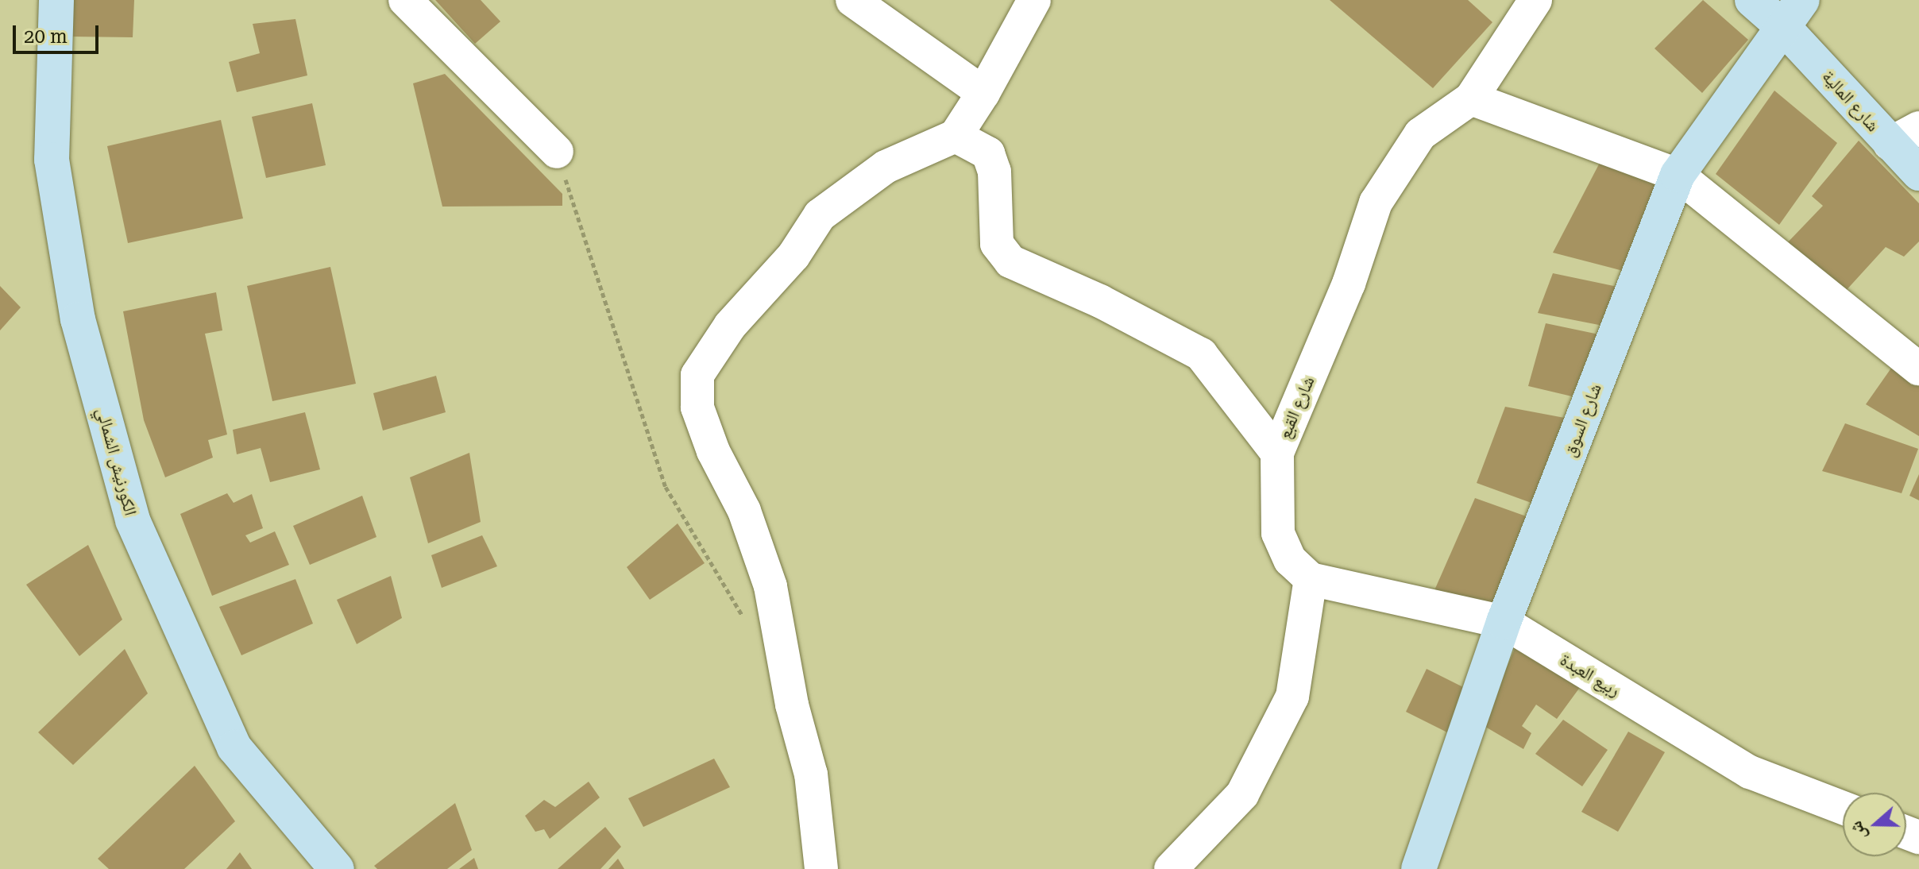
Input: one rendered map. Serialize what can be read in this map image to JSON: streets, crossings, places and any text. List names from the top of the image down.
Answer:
{
  "streets": {
    "street": [
      "شارع المالية",
      "شارع القبع",
      "شارع السوق",
      "الكورنيش الشمالي",
      "ربيع العبدة"
    ]
  },
  "crossings": [
    ["شارع المالية", "شارع السوق"],
    ["شارع القبع", "ربيع العبدة"],
    ["شارع السوق", "ربيع العبدة"]
  ],
  "scale_bar": "20 m",
  "north": "left"
}
